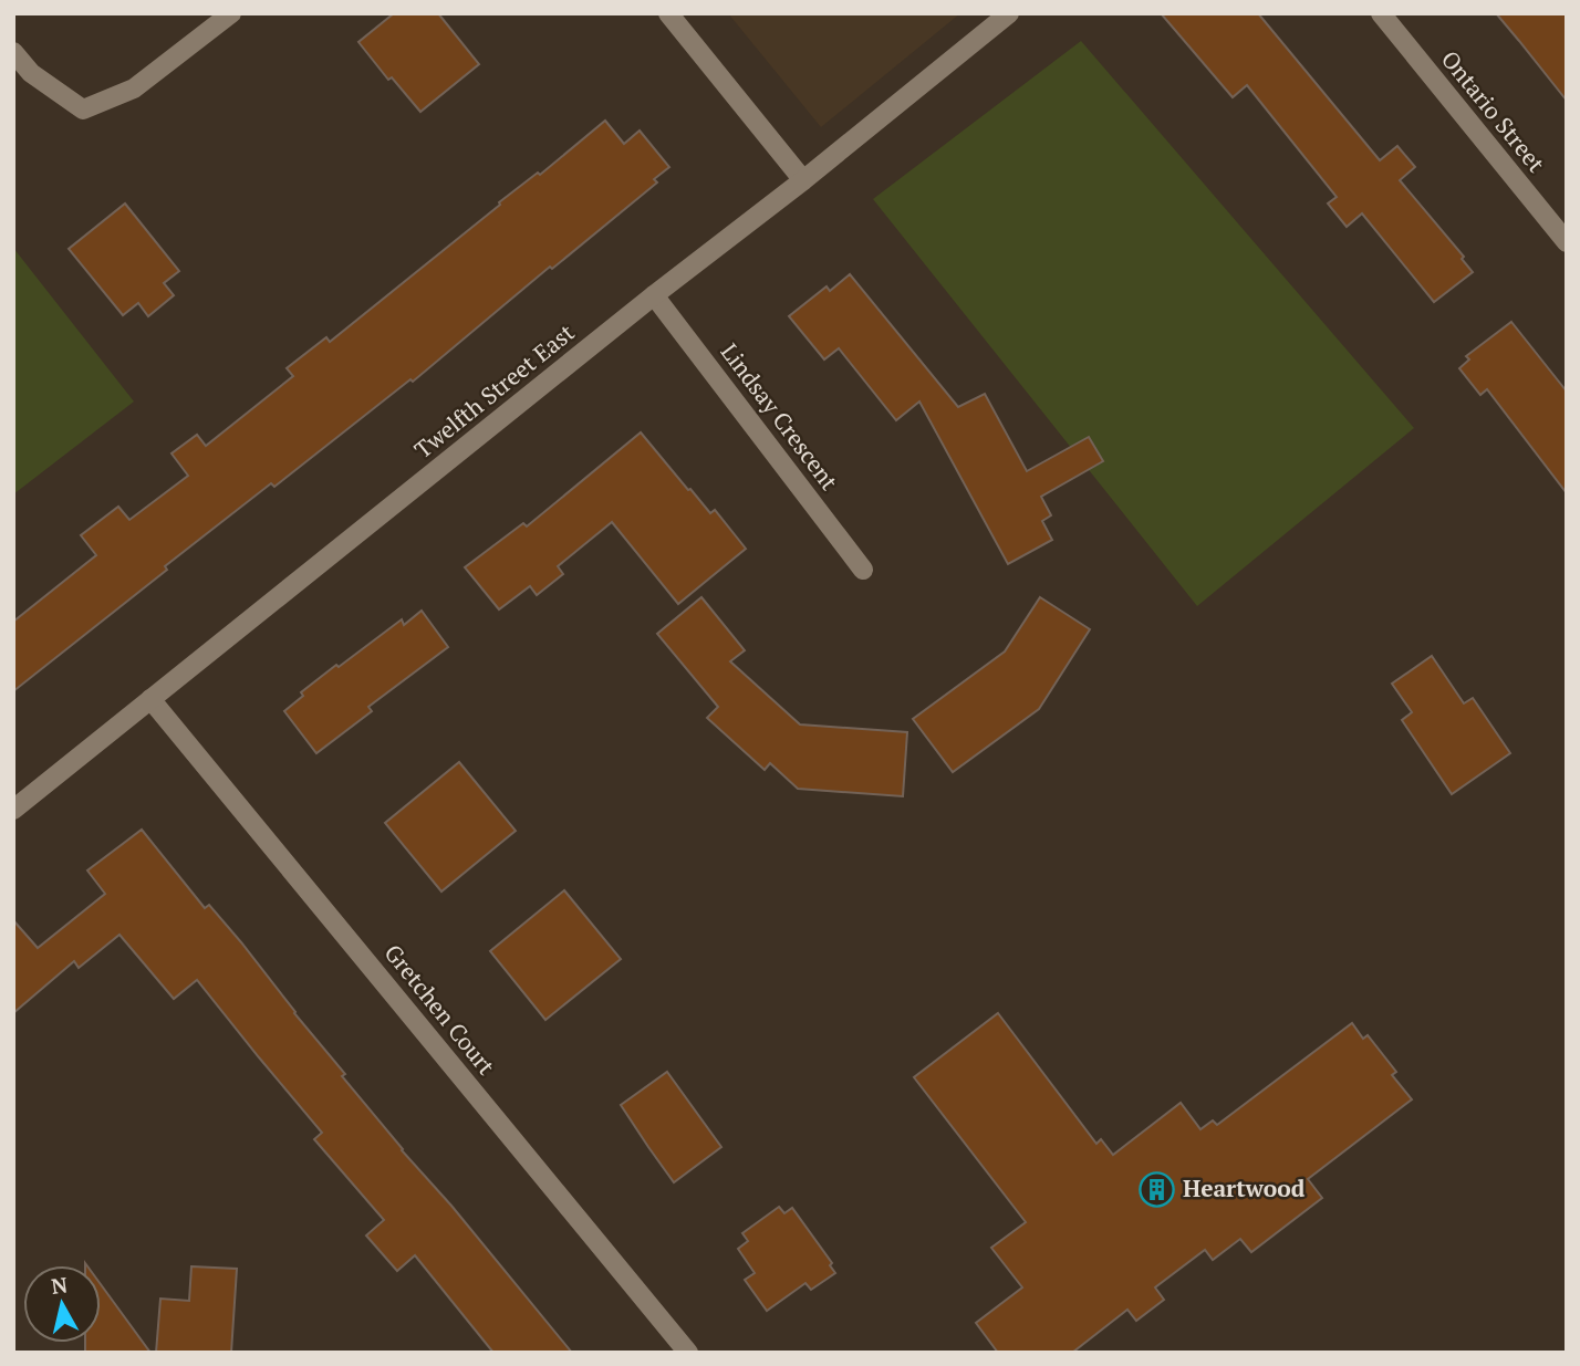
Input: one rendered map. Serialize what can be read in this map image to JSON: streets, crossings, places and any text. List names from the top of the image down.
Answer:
{
  "streets": {
    "street": [
      "Ontario Street",
      "Twelfth Street East",
      "Lindsay Crescent",
      "Gretchen Court"
    ]
  },
  "crossings": [
    ["Twelfth Street East", "Lindsay Crescent"],
    ["Twelfth Street East", "Gretchen Court"]
  ],
  "places": {
    "building": ["Heartwood"]
  },
  "north": "top"
}
